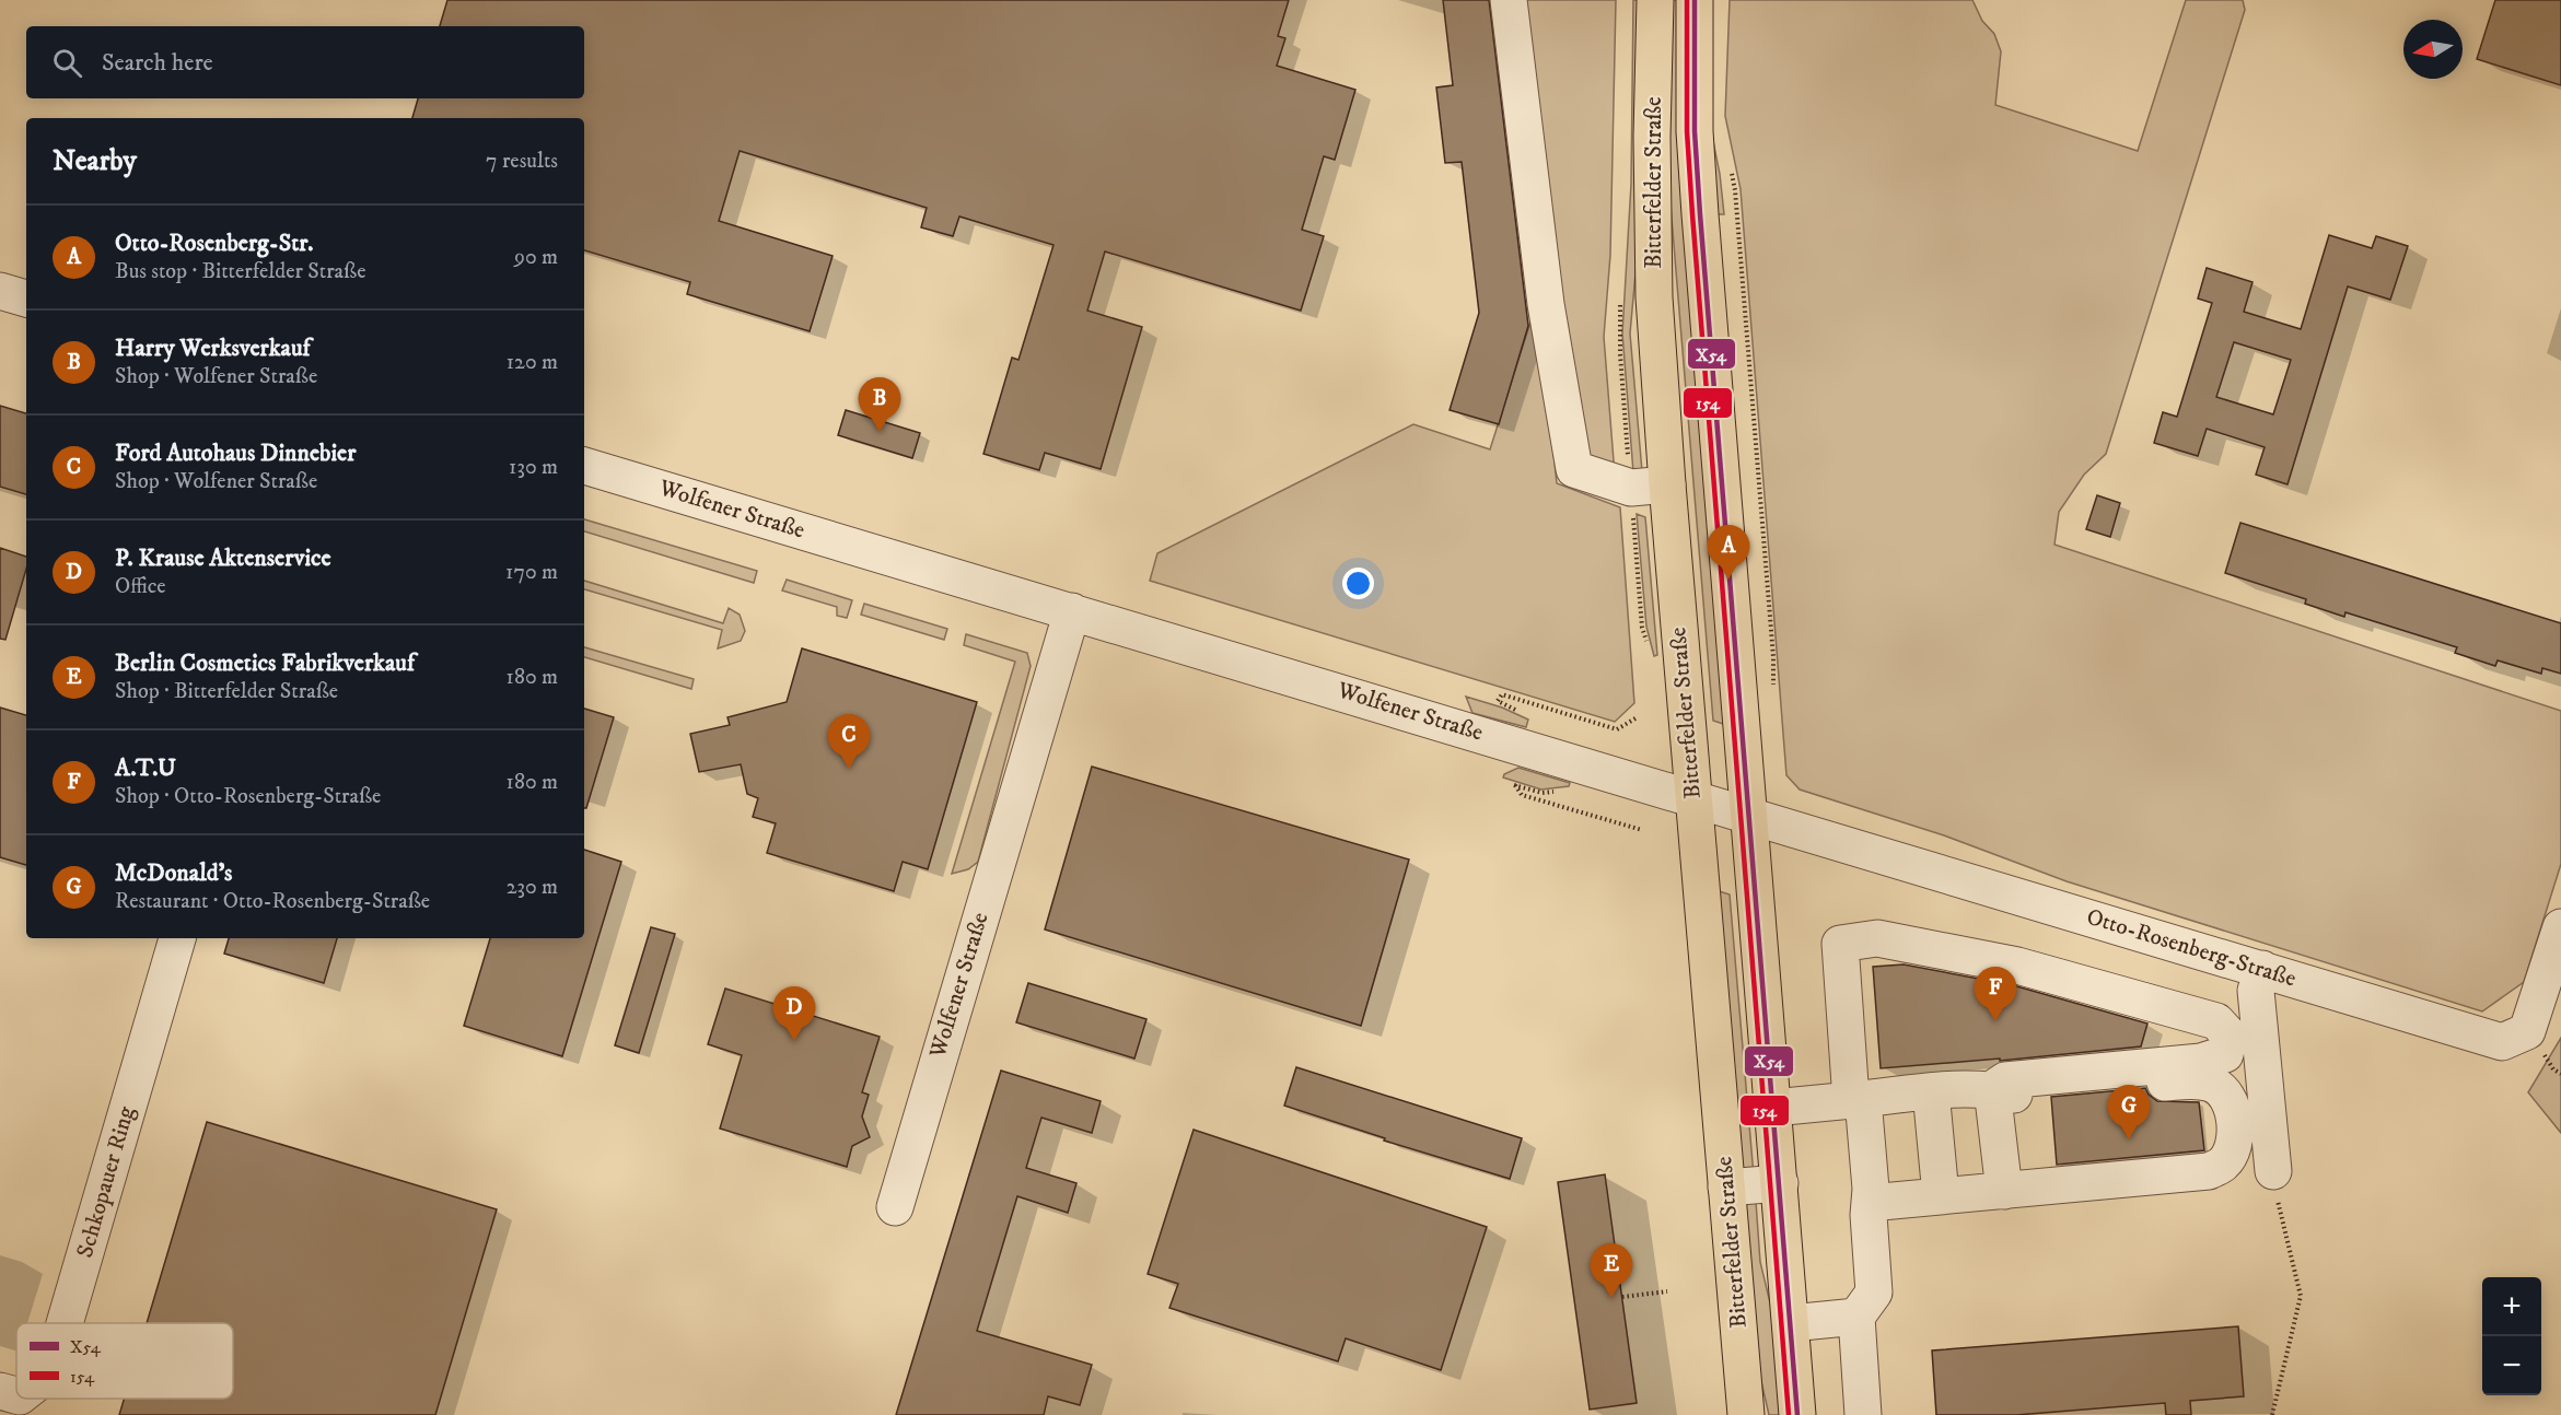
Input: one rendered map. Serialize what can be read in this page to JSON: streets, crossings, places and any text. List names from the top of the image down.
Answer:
{
  "streets": {
    "main road": ["Bitterfelder Straße"],
    "street": ["Wolfener Straße", "Otto-Rosenberg-Straße", "Schkopauer Ring"]
  },
  "crossings": [
    ["Bitterfelder Straße", "Wolfener Straße"],
    ["Bitterfelder Straße", "Otto-Rosenberg-Straße"],
    ["Wolfener Straße", "Otto-Rosenberg-Straße"]
  ],
  "lines": ["transit line X54", "transit line 154"],
  "legend": ["X54", "154"],
  "north": "left",
  "page": {
    "search": "Search here",
    "heading": ["Nearby", "7 results"],
    "list": [
      {
        "mark": "A",
        "name": "Otto-Rosenberg-Str.",
        "note": "Bus stop · Bitterfelder Straße",
        "value": "90 m"
      },
      {
        "mark": "B",
        "name": "Harry Werksverkauf",
        "note": "Shop · Wolfener Straße",
        "value": "120 m"
      },
      {
        "mark": "C",
        "name": "Ford Autohaus Dinnebier",
        "note": "Shop · Wolfener Straße",
        "value": "130 m"
      },
      {
        "mark": "D",
        "name": "P. Krause Aktenservice",
        "note": "Office",
        "value": "170 m"
      },
      {
        "mark": "E",
        "name": "Berlin Cosmetics Fabrikverkauf",
        "note": "Shop · Bitterfelder Straße",
        "value": "180 m"
      },
      {
        "mark": "F",
        "name": "A.T.U",
        "note": "Shop · Otto-Rosenberg-Straße",
        "value": "180 m"
      },
      {
        "mark": "G",
        "name": "McDonald's",
        "note": "Restaurant · Otto-Rosenberg-Straße",
        "value": "230 m"
      }
    ],
    "pins": [
      "B",
      "A",
      "C",
      "F",
      "D",
      "G",
      "E"
    ],
    "map_buttons": ["+", "−"]
  }
}
